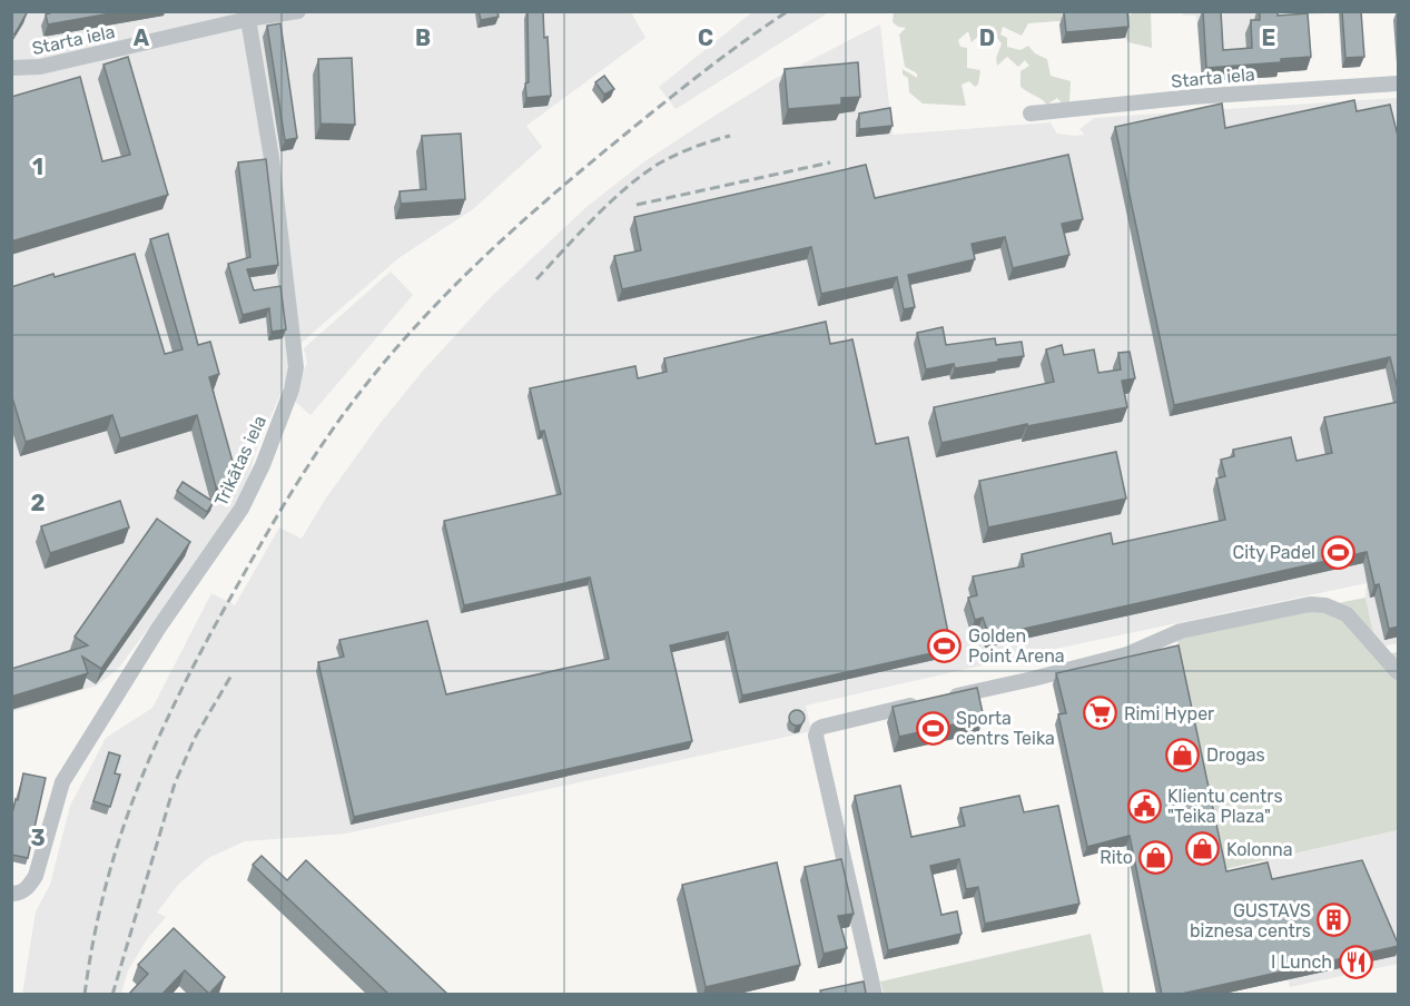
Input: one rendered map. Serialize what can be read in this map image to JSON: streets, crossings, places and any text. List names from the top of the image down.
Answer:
{
  "streets": {
    "street": ["Starta iela", "Trikātas iela"]
  },
  "crossings": [
    ["Starta iela", "Trikātas iela"]
  ],
  "places": {
    "sports": ["City Padel", "Golden Point Arena", "Sporta centrs Teika"],
    "supermarket": ["Rimi Hyper"],
    "shop": ["Drogas", "Kolonna", "Rito"],
    "public building": ["Klientu centrs \"Teika Plaza\""],
    "building": ["GUSTAVS biznesa centrs"],
    "restaurant": ["I Lunch"]
  },
  "grid": {
    "columns": [
      "A",
      "B",
      "C",
      "D",
      "E"
    ],
    "rows": ["1", "2", "3"]
  }
}
